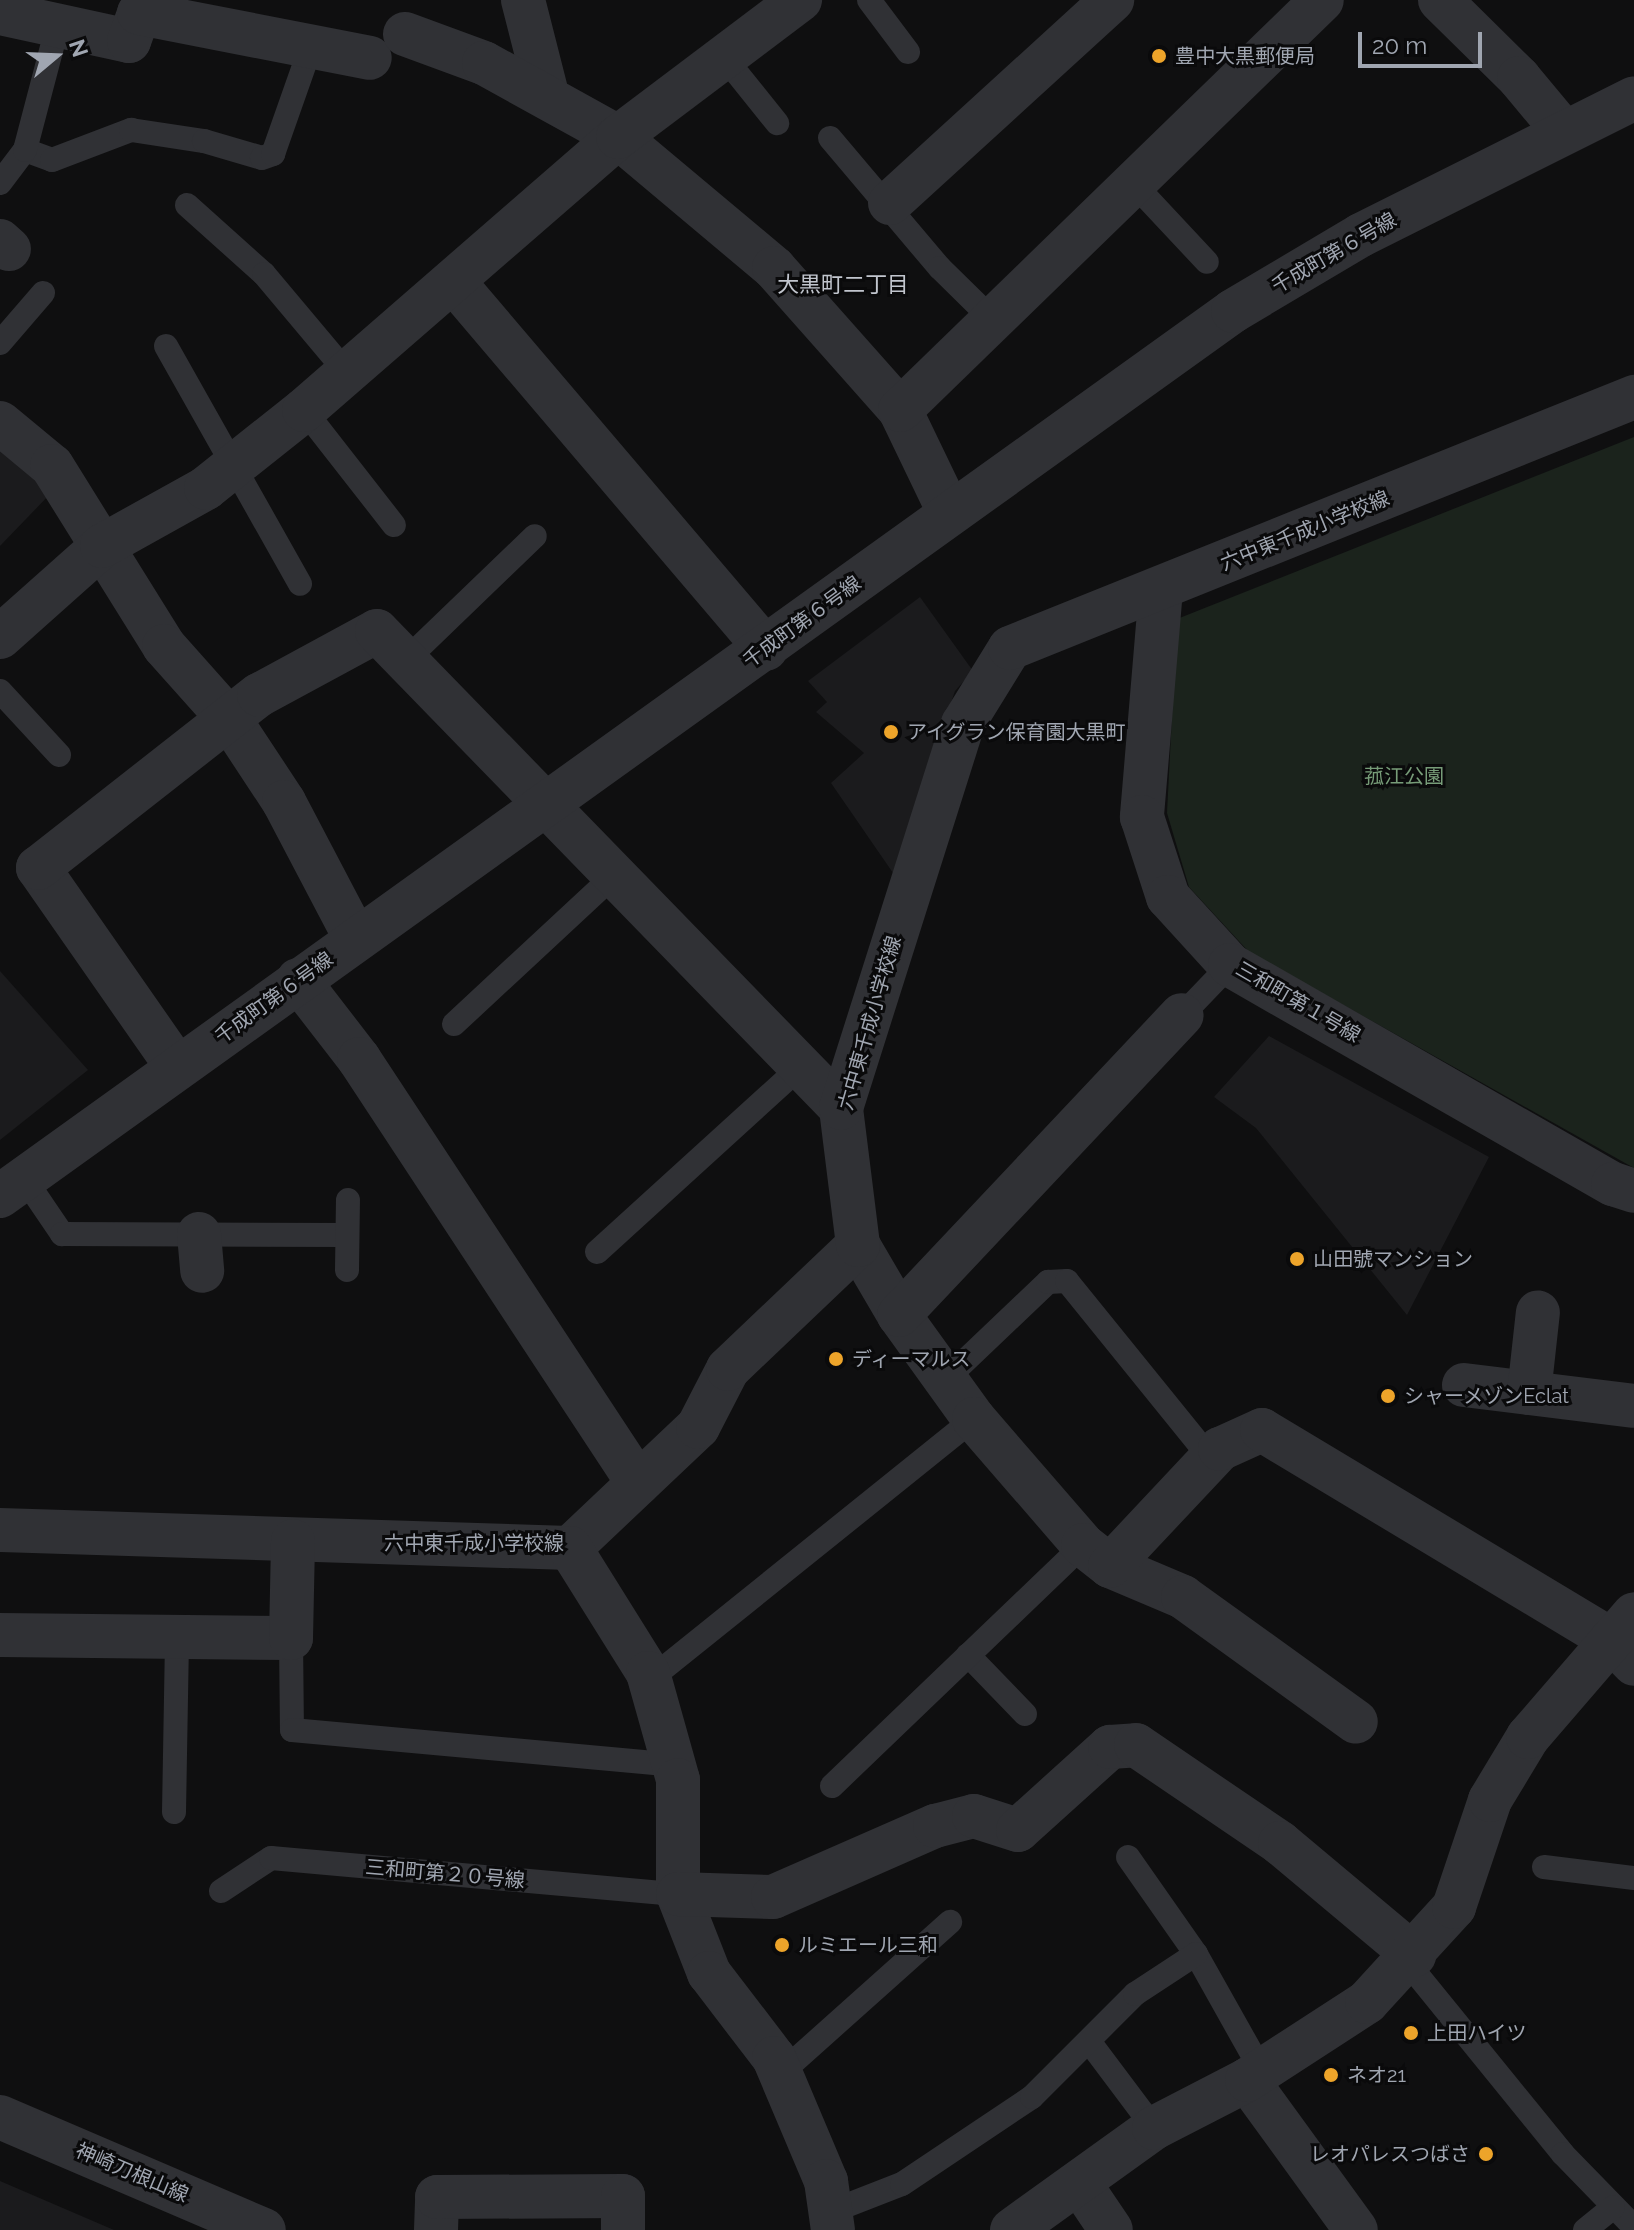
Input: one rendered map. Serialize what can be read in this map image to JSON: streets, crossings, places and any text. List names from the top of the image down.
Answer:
{
  "streets": {
    "street": [
      "千成町第６号線",
      "六中東千成小学校線",
      "三和町第１号線",
      "神崎刀根山線"
    ],
    "lane": ["三和町第２０号線"]
  },
  "crossings": [
    ["六中東千成小学校線", "三和町第１号線"]
  ],
  "districts": ["大黒町二丁目"],
  "parks": ["菰江公園"],
  "places": [
    "豊中大黒郵便局",
    "アイグラン保育園大黒町",
    "山田號マンション",
    "ディーマルス",
    "シャーメゾンEclat",
    "ルミエール三和",
    "上田ハイツ",
    "ネオ21",
    "レオパレスつばさ"
  ],
  "scale_bar": "20 m",
  "north": "right"
}
